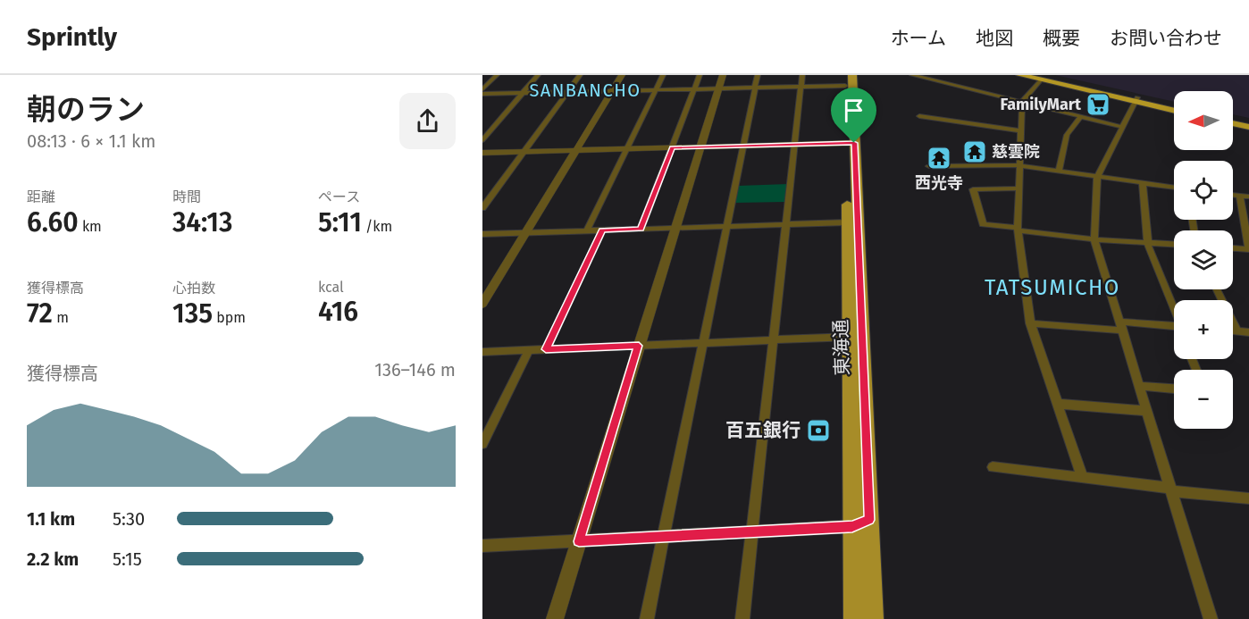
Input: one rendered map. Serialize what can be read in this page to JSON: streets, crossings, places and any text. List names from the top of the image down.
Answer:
{
  "streets": {
    "main road": ["東海通"]
  },
  "districts": ["SANBANCHO", "TATSUMICHO"],
  "places": {
    "supermarket": ["FamilyMart"],
    "temple": ["慈雲院", "西光寺"],
    "bank": ["百五銀行"]
  },
  "north": "left",
  "page": {
    "header": "Sprintly",
    "nav": [
      "ホーム",
      "地図",
      "概要",
      "お問い合わせ"
    ],
    "heading": ["朝のラン", "08:13 · 6 × 1.1 km"],
    "map_buttons": ["+", "−"],
    "stats": [
      ["距離", "6.60 km"],
      ["時間", "34:13"],
      ["ペース", "5:11 /km"],
      ["獲得標高", "72 m"],
      ["心拍数", "135 bpm"],
      ["kcal", "416"]
    ],
    "chart": ["獲得標高", "136–146 m"],
    "list": [
      {
        "name": "1.1 km",
        "note": "5:30"
      },
      {
        "name": "2.2 km",
        "note": "5:15"
      }
    ]
  }
}
